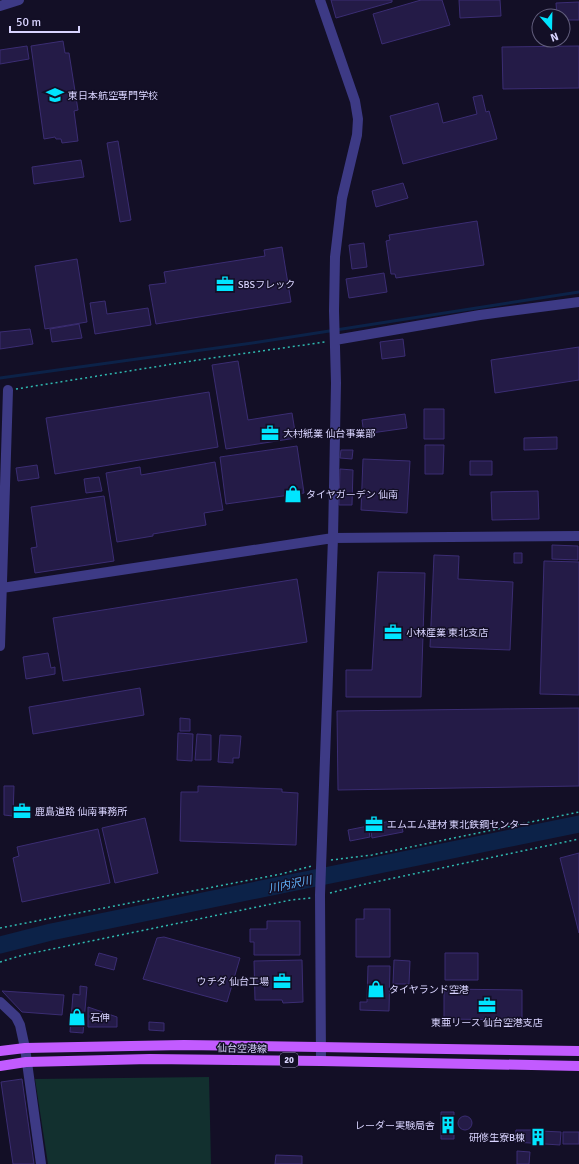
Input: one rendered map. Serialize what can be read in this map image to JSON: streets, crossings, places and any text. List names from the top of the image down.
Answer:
{
  "streets": {
    "main road": ["仙台空港線", "20"]
  },
  "water": ["川内沢川"],
  "places": {
    "school or university": ["東日本航空専門学校"],
    "office": [
      "SBSフレック",
      "大村紙業 仙台事業部",
      "小林産業 東北支店",
      "鹿島道路 仙南事務所",
      "エムエム建材 東北鉄鋼センター",
      "ウチダ 仙台工場",
      "東亜リース 仙台空港支店"
    ],
    "shop": ["タイヤガーデン 仙南", "タイヤランド空港", "石伸"],
    "building": ["レーダー実験局舎", "研修生寮B棟"]
  },
  "scale_bar": "50 m",
  "north": "bottom"
}
